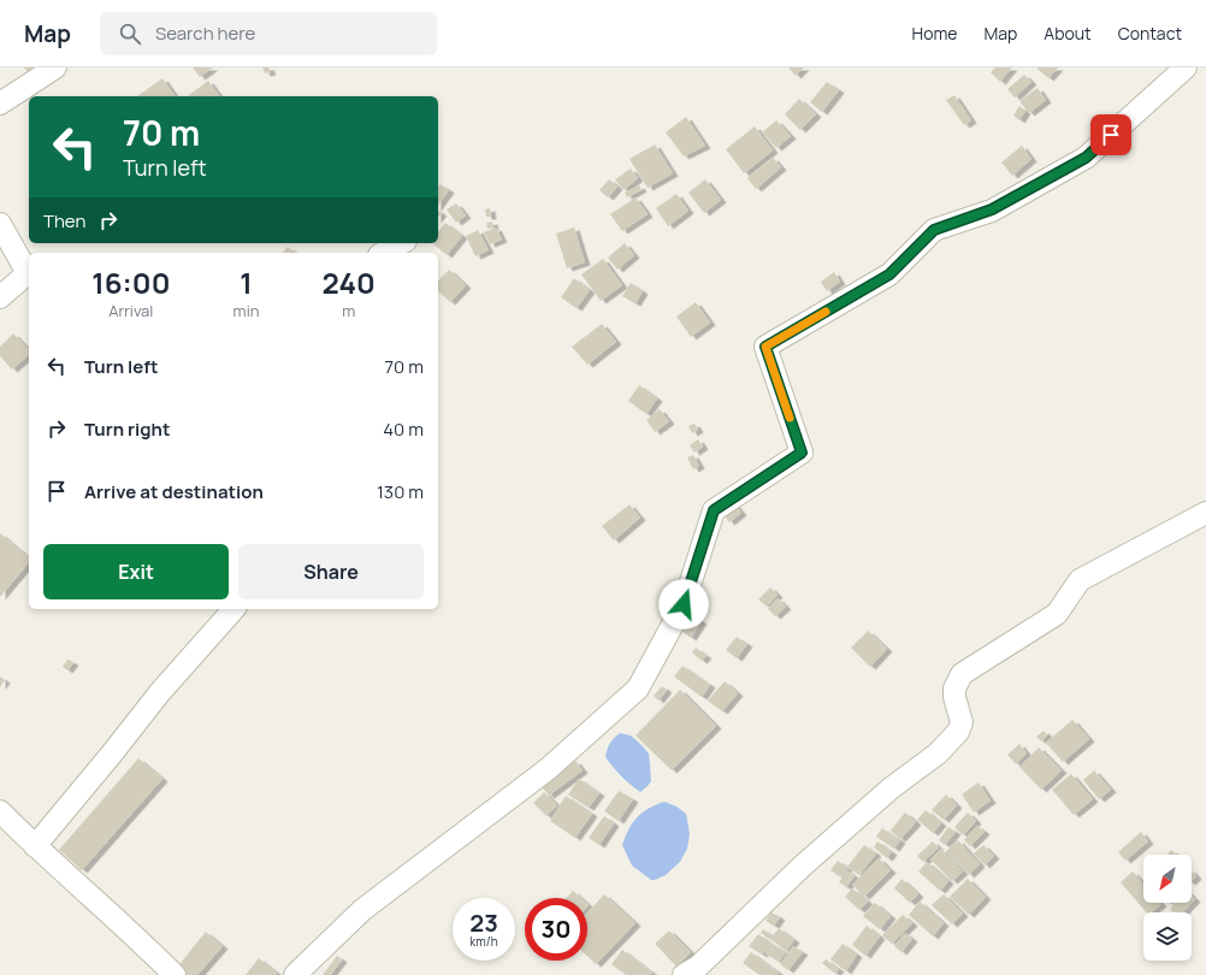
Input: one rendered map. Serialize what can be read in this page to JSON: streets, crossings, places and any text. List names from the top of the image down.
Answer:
{
  "north": "bottom left",
  "page": {
    "header": "Map",
    "search": "Search here",
    "nav": [
      "Home",
      "Map",
      "About",
      "Contact"
    ],
    "turn": ["70 m", "Turn left"],
    "then": "Then",
    "eta": [
      "16:00",
      "Arrival",
      "1",
      "min",
      "240",
      "m"
    ],
    "list": [
      {
        "name": "Turn left",
        "value": "70 m"
      },
      {
        "name": "Turn right",
        "value": "40 m"
      },
      {
        "name": "Arrive at destination",
        "value": "130 m"
      }
    ],
    "buttons": ["Exit", "Share"],
    "speed": "23 km/h",
    "limit": "30"
  }
}
